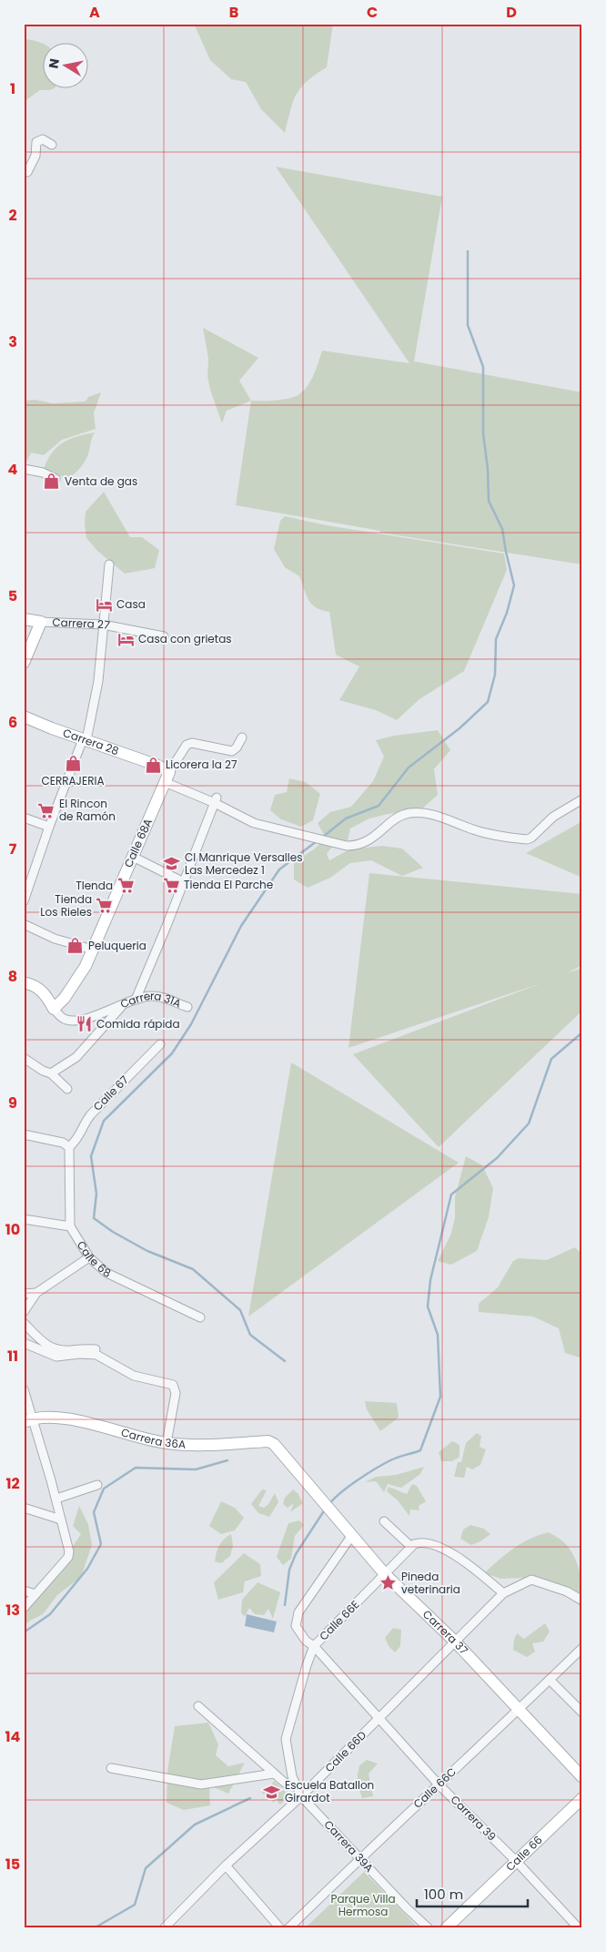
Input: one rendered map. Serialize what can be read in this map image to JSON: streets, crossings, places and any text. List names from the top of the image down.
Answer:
{
  "streets": {
    "street": [
      "Carrera 27",
      "Carrera 28",
      "Calle 68A",
      "Carrera 31A",
      "Calle 67",
      "Calle 68",
      "Carrera 36A",
      "Calle 66E",
      "Carrera 37",
      "Calle 66D",
      "Calle 66C",
      "Carrera 39",
      "Carrera 39A",
      "Calle 66"
    ]
  },
  "crossings": [
    ["Carrera 28", "Calle 68A"],
    ["Calle 68A", "Carrera 31A"],
    ["Carrera 36A", "Carrera 37"],
    ["Calle 66E", "Carrera 37"],
    ["Calle 66E", "Carrera 39"],
    ["Calle 66E", "Carrera 39A"],
    ["Carrera 37", "Calle 66D"],
    ["Carrera 37", "Calle 66C"],
    ["Carrera 37", "Carrera 39"],
    ["Calle 66D", "Carrera 39"],
    ["Calle 66D", "Carrera 39A"],
    ["Calle 66C", "Carrera 39"],
    ["Calle 66C", "Carrera 39A"],
    ["Carrera 39", "Calle 66"]
  ],
  "parks": ["Parque Villa Hermosa"],
  "places": {
    "shop": [
      "Venta de gas",
      "CERRAJERIA",
      "Licorera la 27",
      "Peluqueria"
    ],
    "hotel": ["Casa", "Casa con grietas"],
    "supermarket": [
      "El Rincon de Ramón",
      "Tienda El Parche",
      "TIenda",
      "Tienda Los Rieles"
    ],
    "school or university": ["CI Manrique Versalles Las Mercedez 1", "Escuela Batallon Girardot"],
    "restaurant": ["Comida rápida"],
    "place": ["Pineda veterinaria"]
  },
  "scale_bar": "100 m",
  "north": "left",
  "grid": {
    "columns": [
      "A",
      "B",
      "C",
      "D"
    ],
    "rows": [
      "1",
      "2",
      "3",
      "4",
      "5",
      "6",
      "7",
      "8",
      "9",
      "10",
      "11",
      "12",
      "13",
      "14",
      "15"
    ]
  }
}
